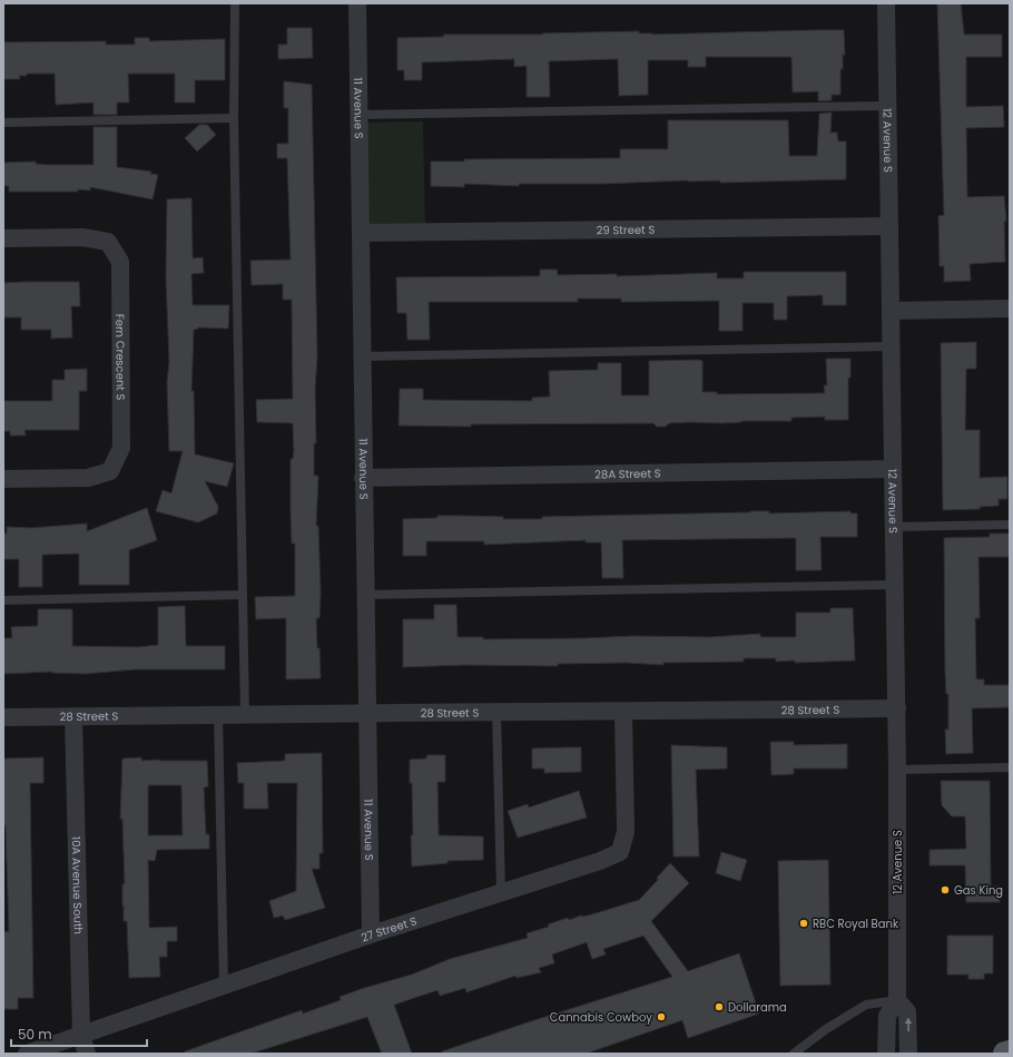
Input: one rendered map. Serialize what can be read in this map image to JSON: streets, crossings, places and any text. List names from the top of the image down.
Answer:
{
  "streets": {
    "street": [
      "11 Avenue S",
      "12 Avenue S",
      "29 Street S",
      "Fern Crescent S",
      "28A Street S",
      "28 Street S",
      "10A Avenue South",
      "27 Street S"
    ]
  },
  "crossings": [
    ["11 Avenue S", "29 Street S"],
    ["11 Avenue S", "28A Street S"],
    ["11 Avenue S", "28 Street S"],
    ["11 Avenue S", "27 Street S"],
    ["12 Avenue S", "29 Street S"],
    ["12 Avenue S", "28A Street S"],
    ["12 Avenue S", "28 Street S"],
    ["28 Street S", "10A Avenue South"],
    ["28 Street S", "27 Street S"],
    ["10A Avenue South", "27 Street S"]
  ],
  "places": [
    "Gas King",
    "RBC Royal Bank",
    "Dollarama",
    "Cannabis Cowboy"
  ],
  "scale_bar": "50 m"
}
